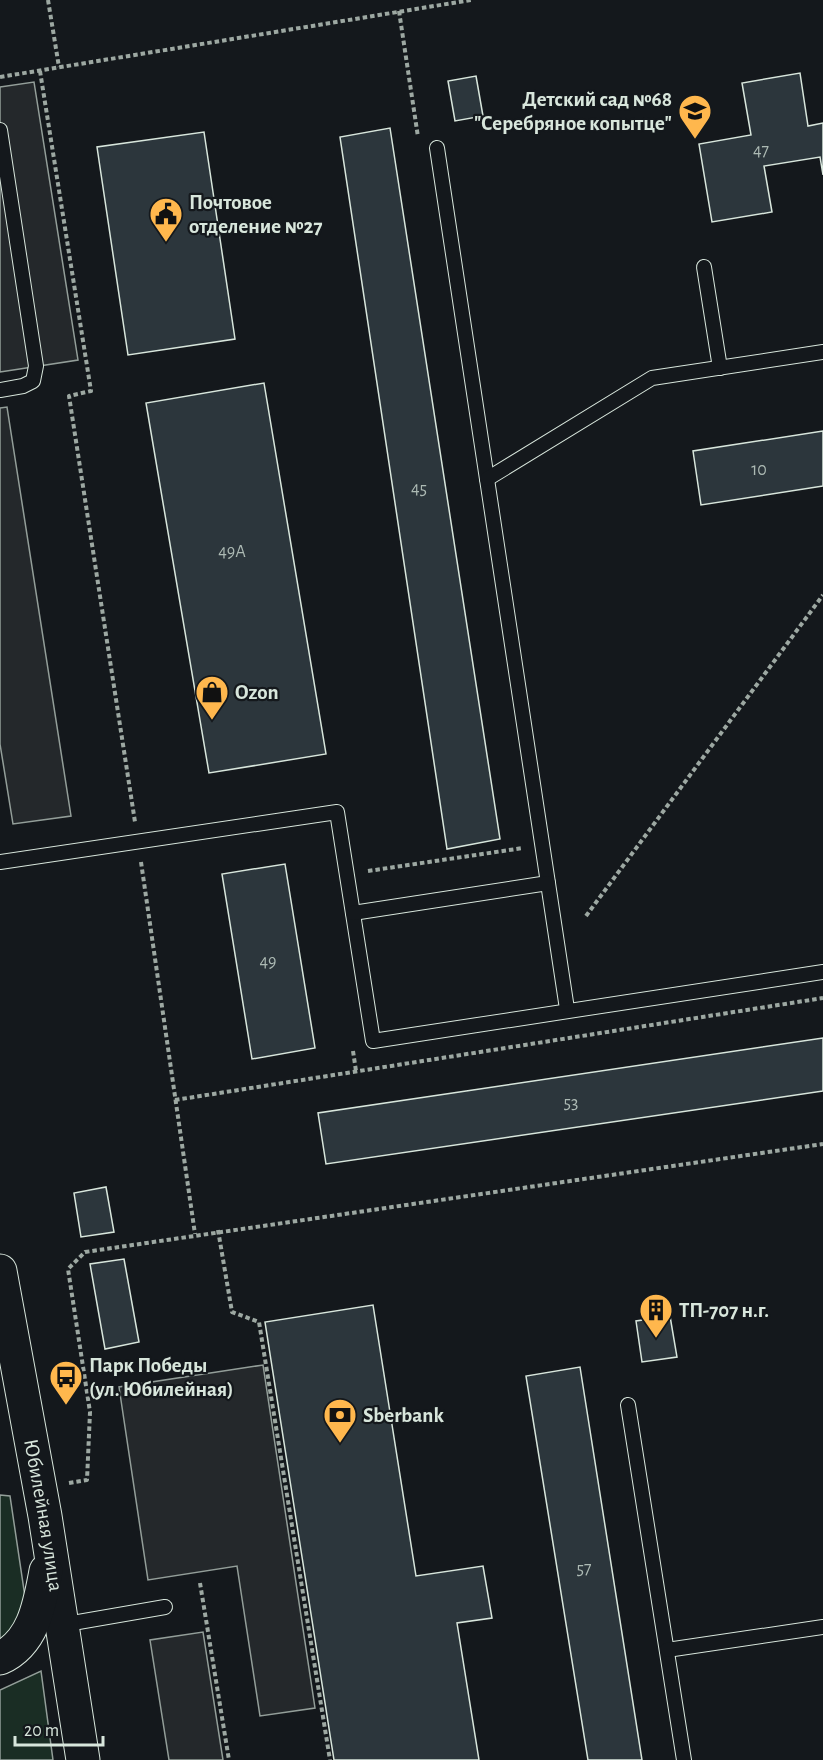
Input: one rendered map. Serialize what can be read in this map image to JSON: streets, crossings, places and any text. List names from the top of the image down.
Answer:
{
  "streets": {
    "main road": ["Юбилейная улица"]
  },
  "places": {
    "school or university": ["Детский сад №68 \"Серебряное копытце\""],
    "public building": ["Почтовое отделение №27"],
    "shop": ["Ozon"],
    "building": ["ТП-707 н.г."],
    "bus stop": ["Парк Победы (ул. Юбилейная)"],
    "bank": ["Sberbank"]
  },
  "house_numbers": [
    "47",
    "10",
    "45",
    "49А",
    "49",
    "53",
    "57"
  ],
  "scale_bar": "20 m"
}
